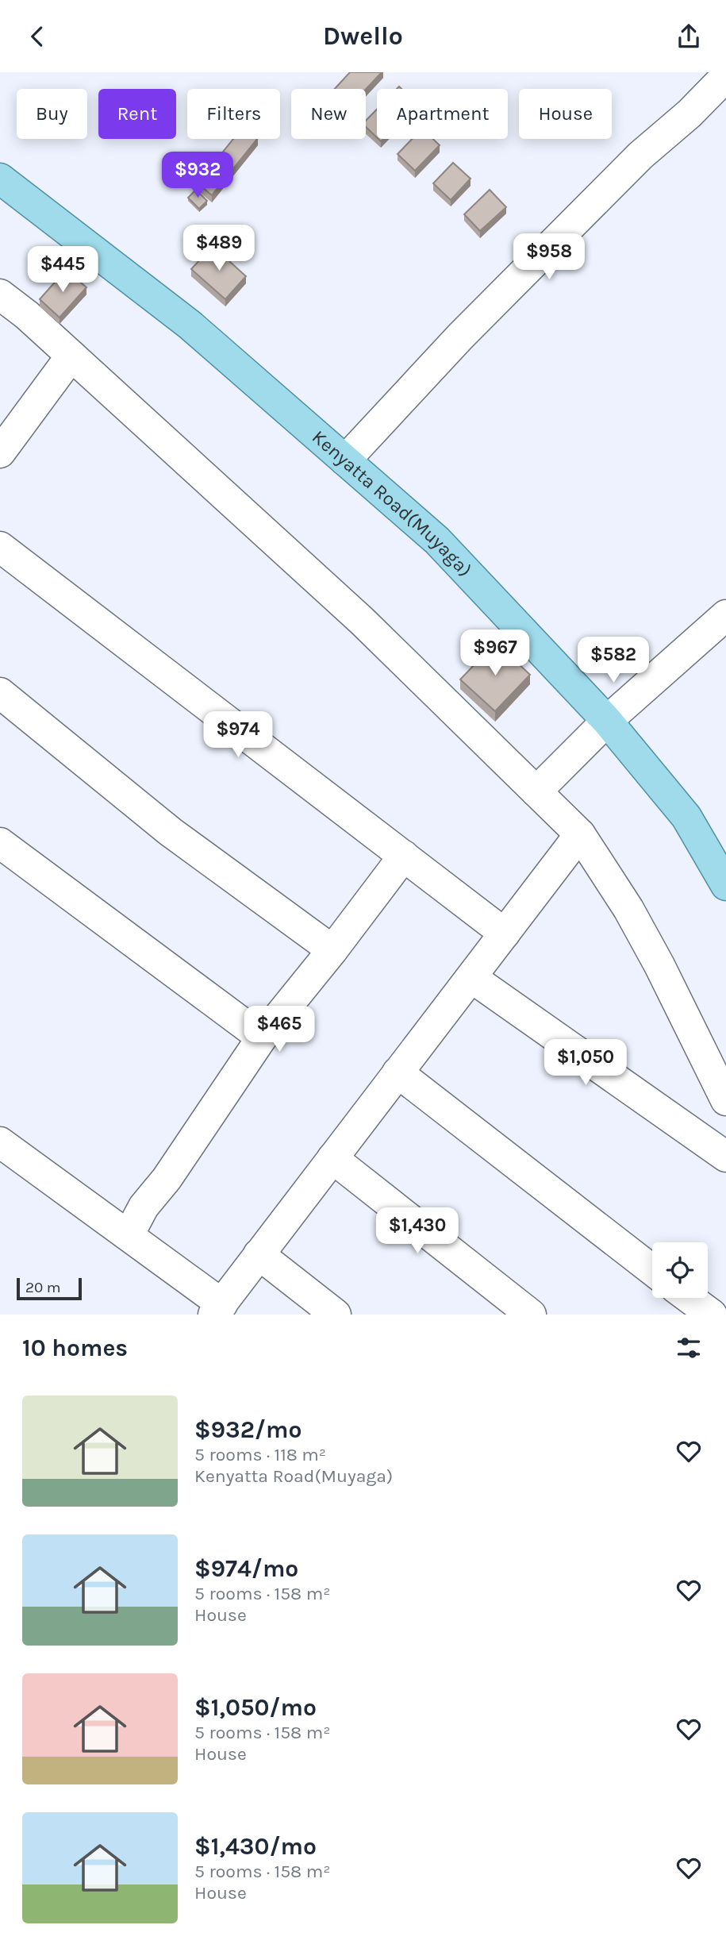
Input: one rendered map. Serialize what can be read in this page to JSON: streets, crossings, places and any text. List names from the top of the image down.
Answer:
{
  "streets": {
    "main road": ["Kenyatta Road(Muyaga)"]
  },
  "scale_bar": "20 m",
  "page": {
    "header": "Dwello",
    "chip": [
      "Buy",
      "Rent",
      "Filters",
      "New",
      "Apartment",
      "House"
    ],
    "price": [
      "$932",
      "$489",
      "$958",
      "$445",
      "$967",
      "$582",
      "$974",
      "$465",
      "$1,050",
      "$1,430"
    ],
    "scale": "20 m",
    "heading": "10 homes",
    "list": [
      {
        "name": "$932/mo",
        "note": "5 rooms · 118 m² · Kenyatta Road(Muyaga)"
      },
      {
        "name": "$974/mo",
        "note": "5 rooms · 158 m² · House"
      },
      {
        "name": "$1,050/mo",
        "note": "5 rooms · 158 m² · House"
      },
      {
        "name": "$1,430/mo",
        "note": "5 rooms · 158 m² · House"
      }
    ]
  }
}
